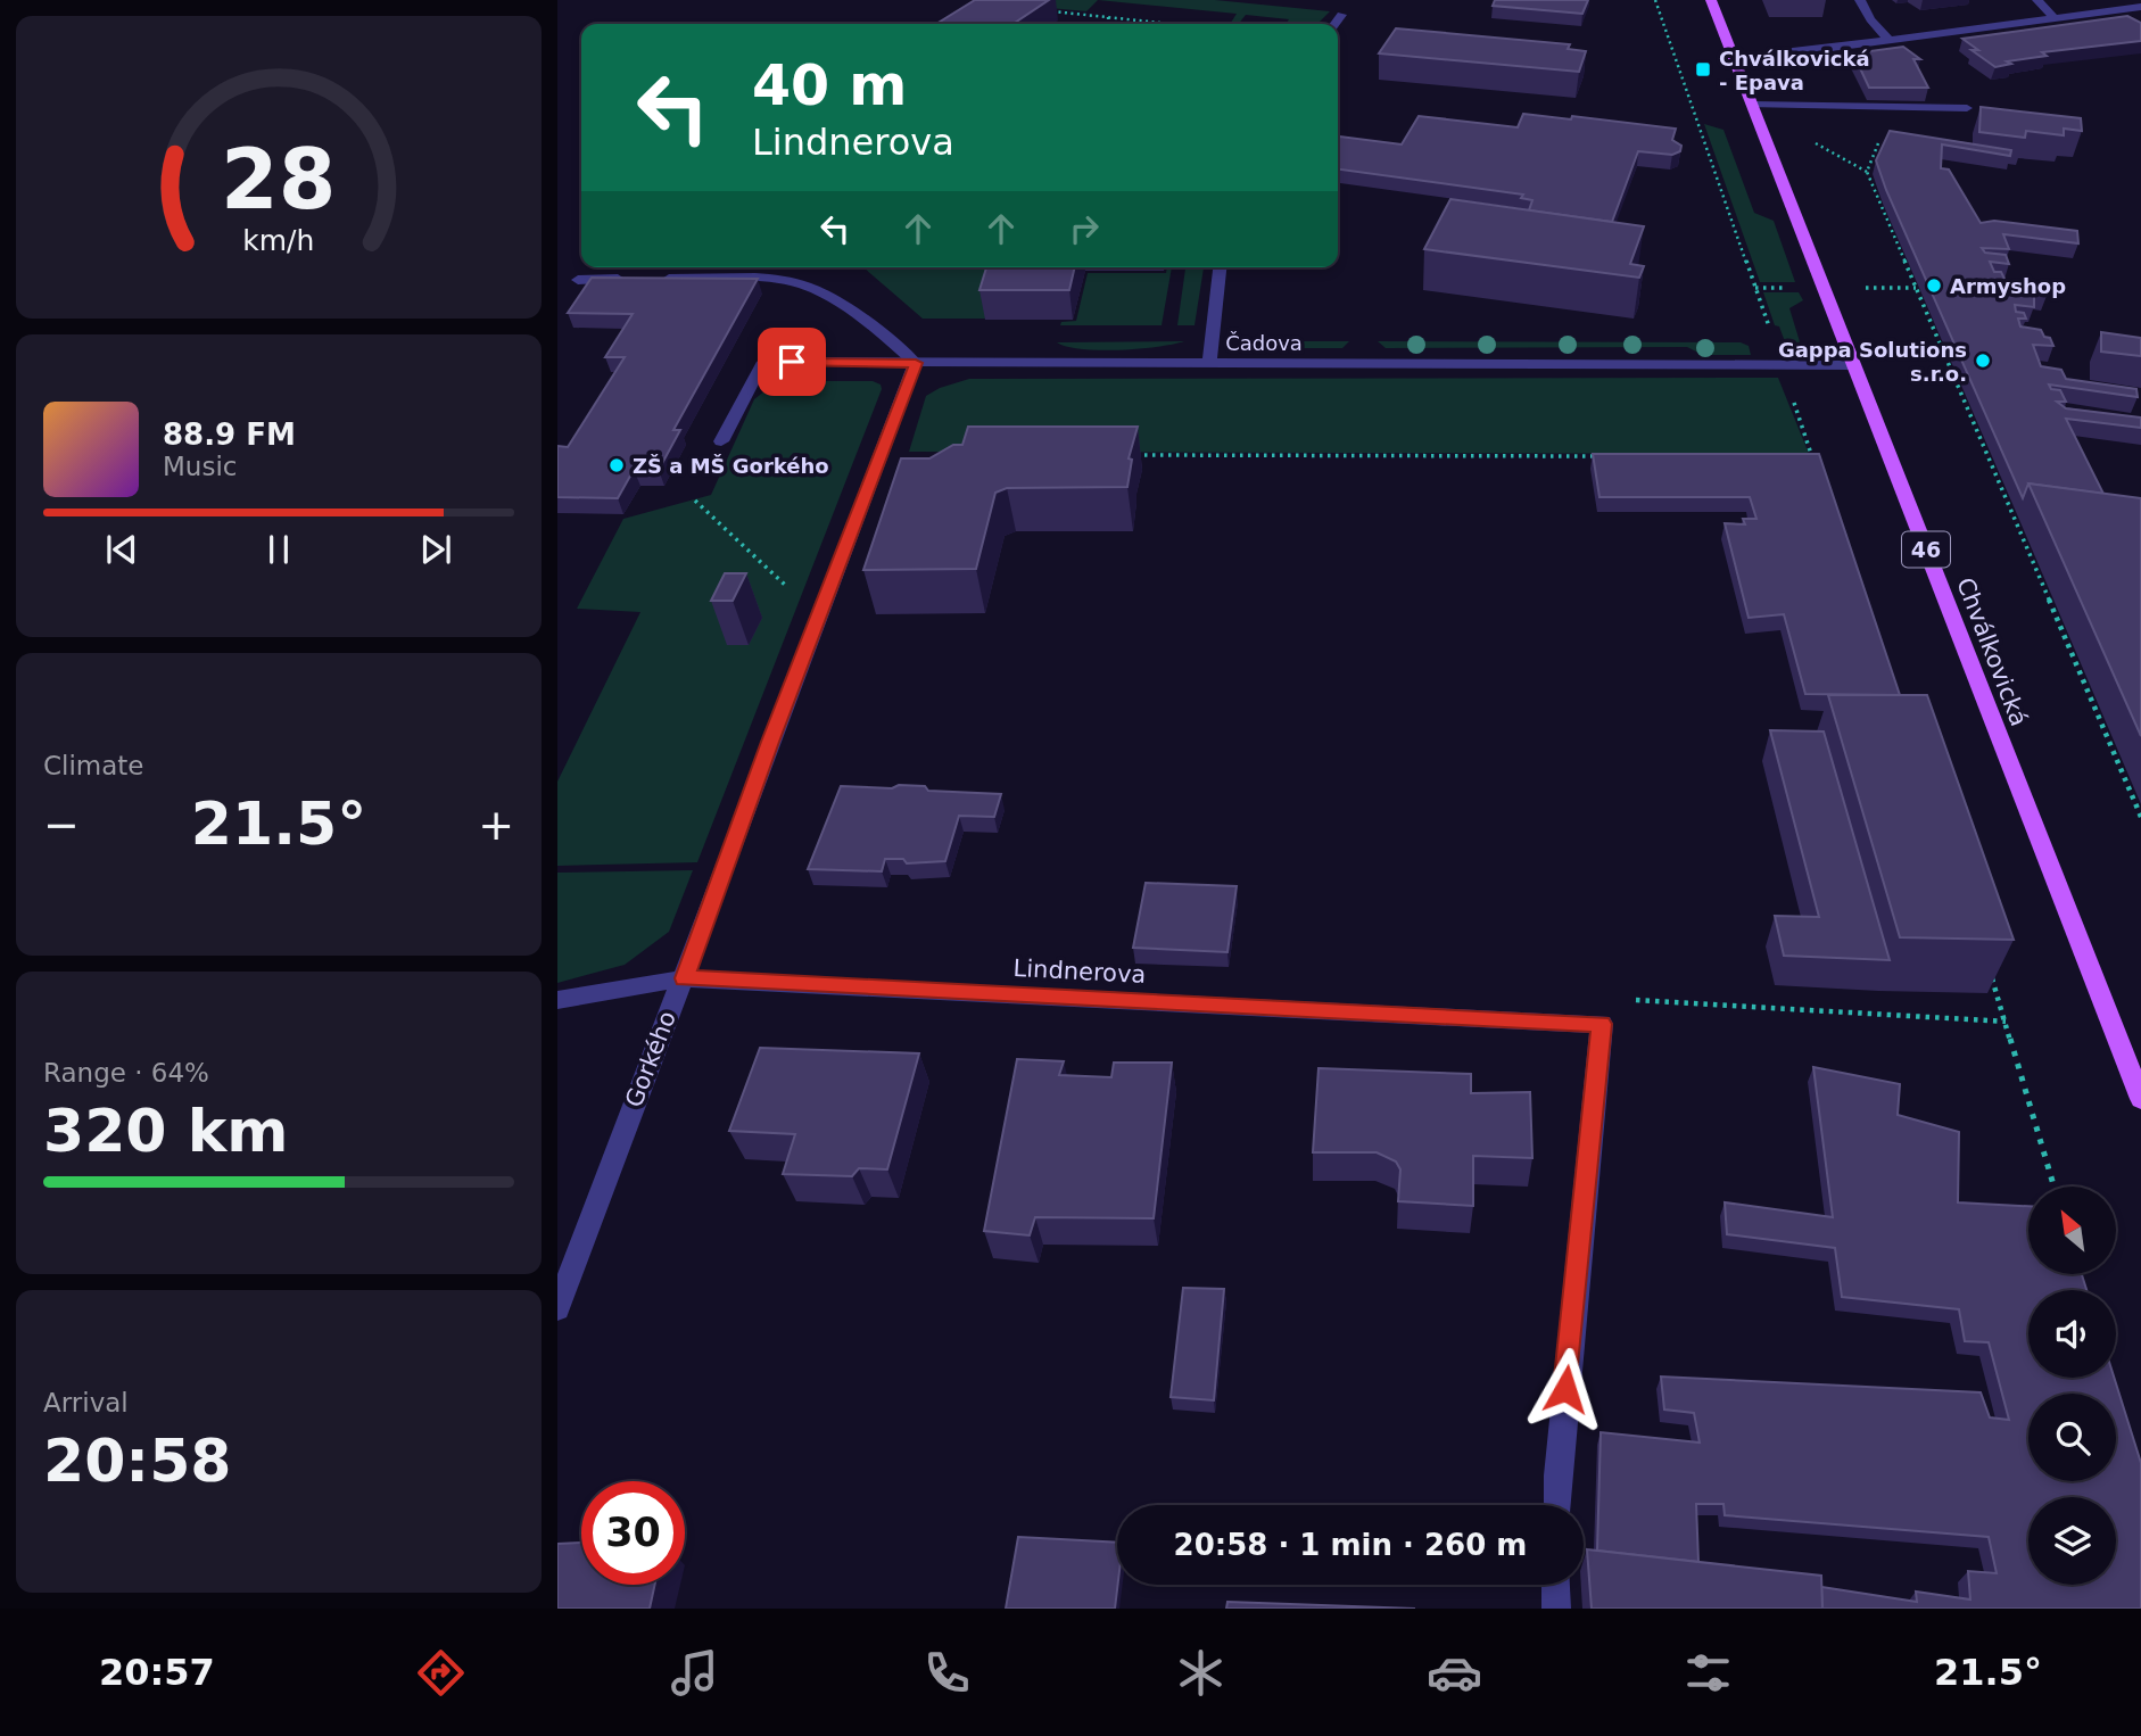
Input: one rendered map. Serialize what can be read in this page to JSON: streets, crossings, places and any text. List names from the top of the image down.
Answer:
{
  "streets": {
    "main road": ["46", "Chválkovická"],
    "street": ["Čadova", "Lindnerova", "Gorkého"]
  },
  "crossings": [
    ["Čadova", "Chválkovická"],
    ["Čadova", "Gorkého"],
    ["Lindnerova", "Gorkého"]
  ],
  "places": {
    "transit": ["Chválkovická - Epava"],
    "other": ["Armyshop", "Gappa Solutions s.r.o.", "ZŠ a MŠ Gorkého"]
  },
  "north": "top left",
  "page": {
    "turn": ["40 m", "Lindnerova"],
    "song": ["88.9 FM", "Music"],
    "tile": [
      "Climate",
      ["Range · 64%", "320 km"],
      ["Arrival", "20:58"]
    ],
    "heat": ["−", "21.5°", "+"],
    "limit": "30",
    "trip": "20:58 · 1 min · 260 m",
    "tabs": ["20:57", "21.5°"],
    "gauge": ["28", "km/h"]
  }
}
